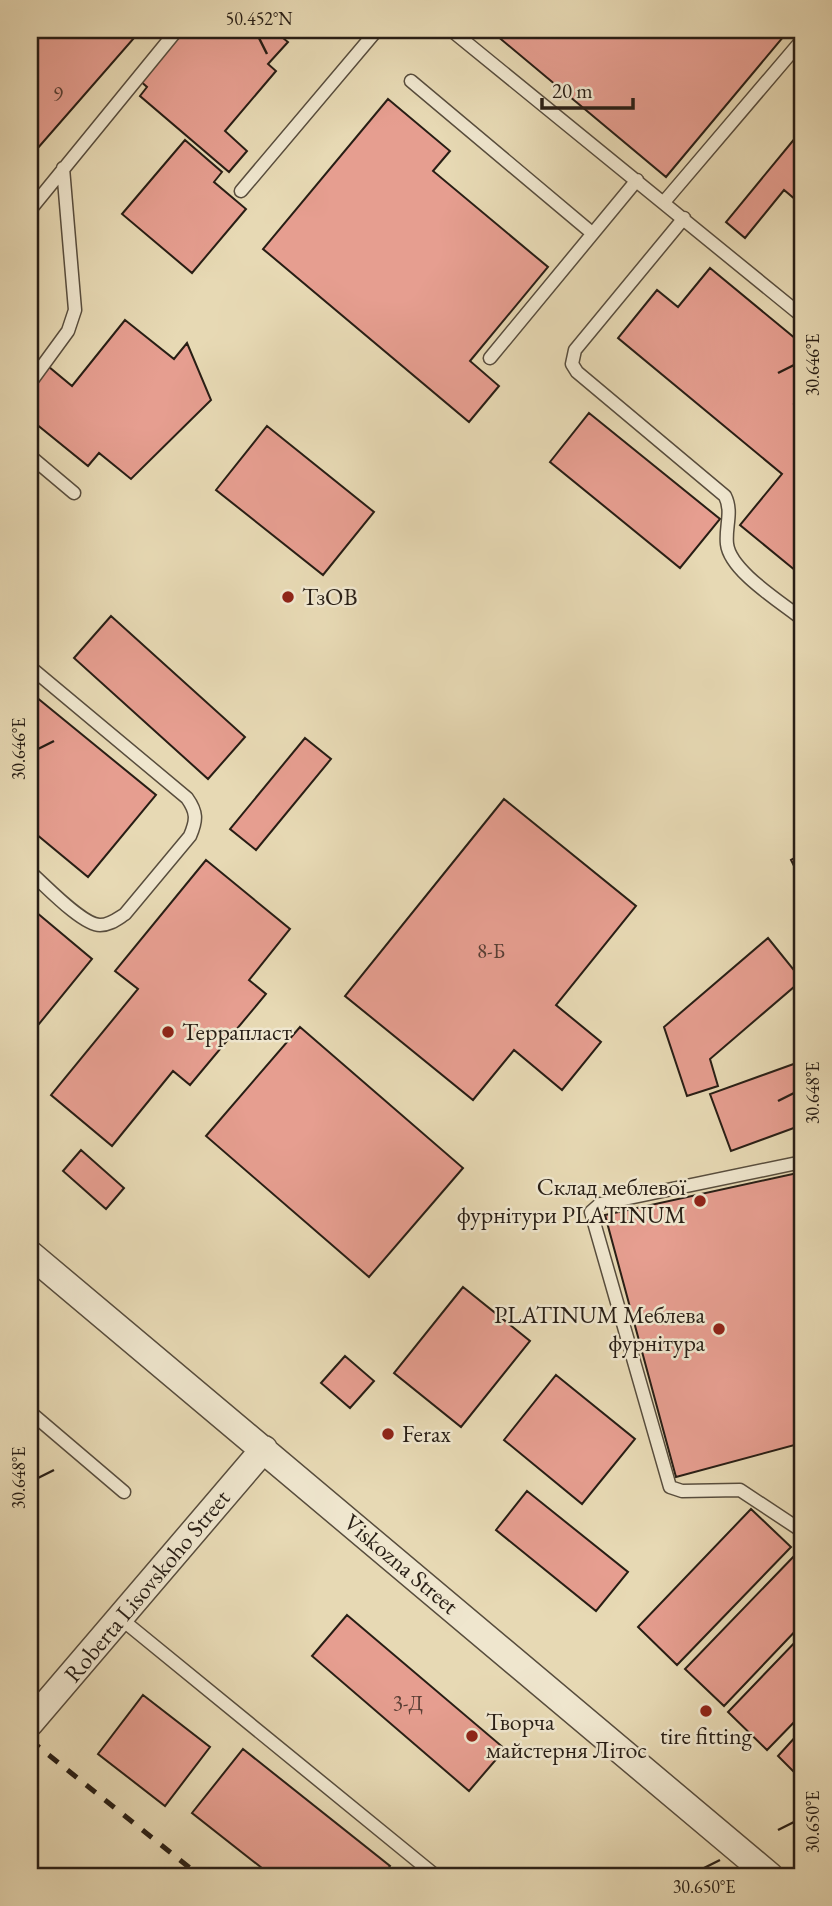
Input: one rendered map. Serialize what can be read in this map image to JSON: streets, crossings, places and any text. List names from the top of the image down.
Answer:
{
  "streets": {
    "street": ["Viskozna Street", "Roberta Lisovskoho Street"]
  },
  "crossings": [
    ["Viskozna Street", "Roberta Lisovskoho Street"]
  ],
  "places": [
    "ТзОВ",
    "Террапласт",
    "Склад меблевої фурнітури PLATINUM",
    "PLATINUM Меблева фурнітура",
    "Ferax",
    "tire fitting",
    "Творча майстерня Літос"
  ],
  "house_numbers": ["9", "8-Б", "3-Д"],
  "scale_bar": "20 m",
  "coordinates": [
    "50.452°N",
    "30.646°E",
    "30.648°E",
    "30.650°E"
  ]
}
